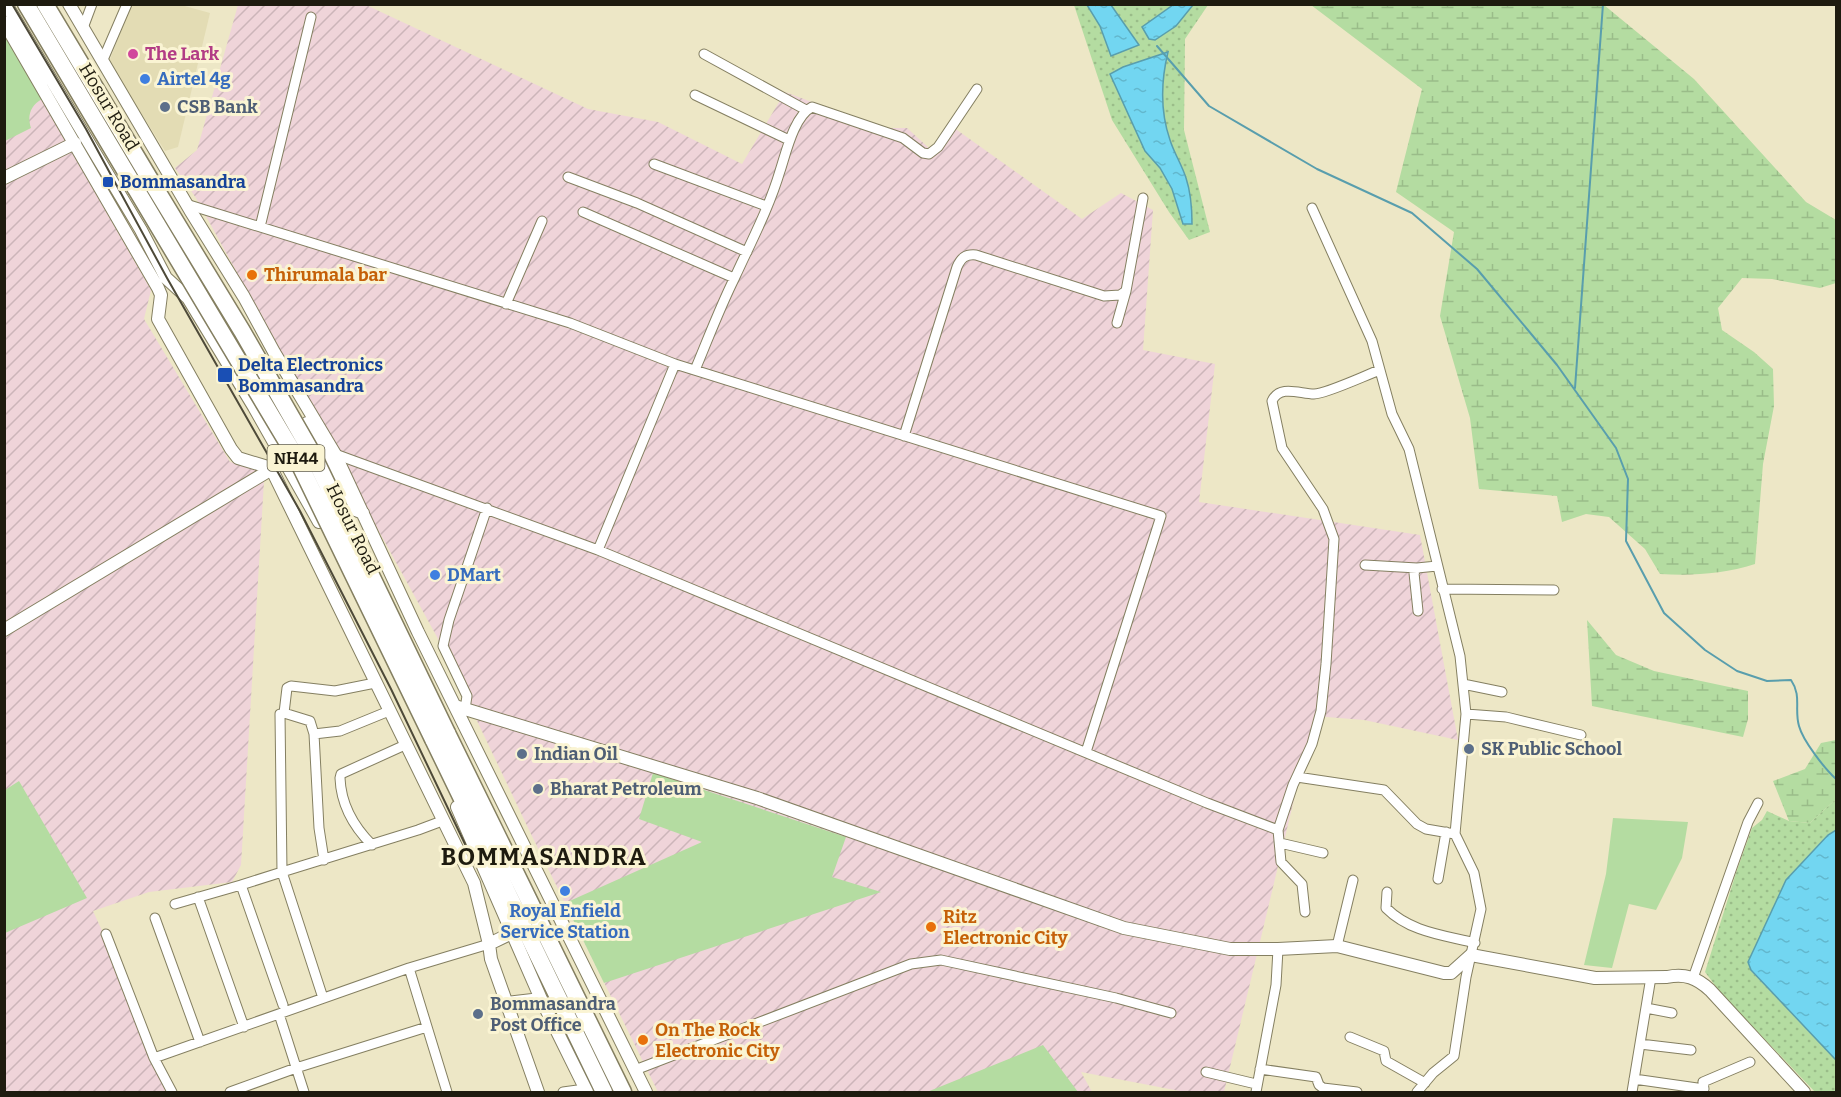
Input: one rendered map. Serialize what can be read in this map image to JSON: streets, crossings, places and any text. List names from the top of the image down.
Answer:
{
  "streets": {
    "highway": ["Hosur Road", "NH44"]
  },
  "districts": ["BOMMASANDRA"],
  "places": {
    "other": [
      "The Lark",
      "Airtel 4g",
      "CSB Bank",
      "Thirumala bar",
      "DMart",
      "SK Public School",
      "Indian Oil",
      "Bharat Petroleum",
      "Royal Enfield Service Station",
      "Ritz Electronic City",
      "Bommasandra Post Office",
      "On The Rock Electronic City"
    ],
    "transit": ["Bommasandra", "Delta Electronics Bommasandra"]
  }
}
